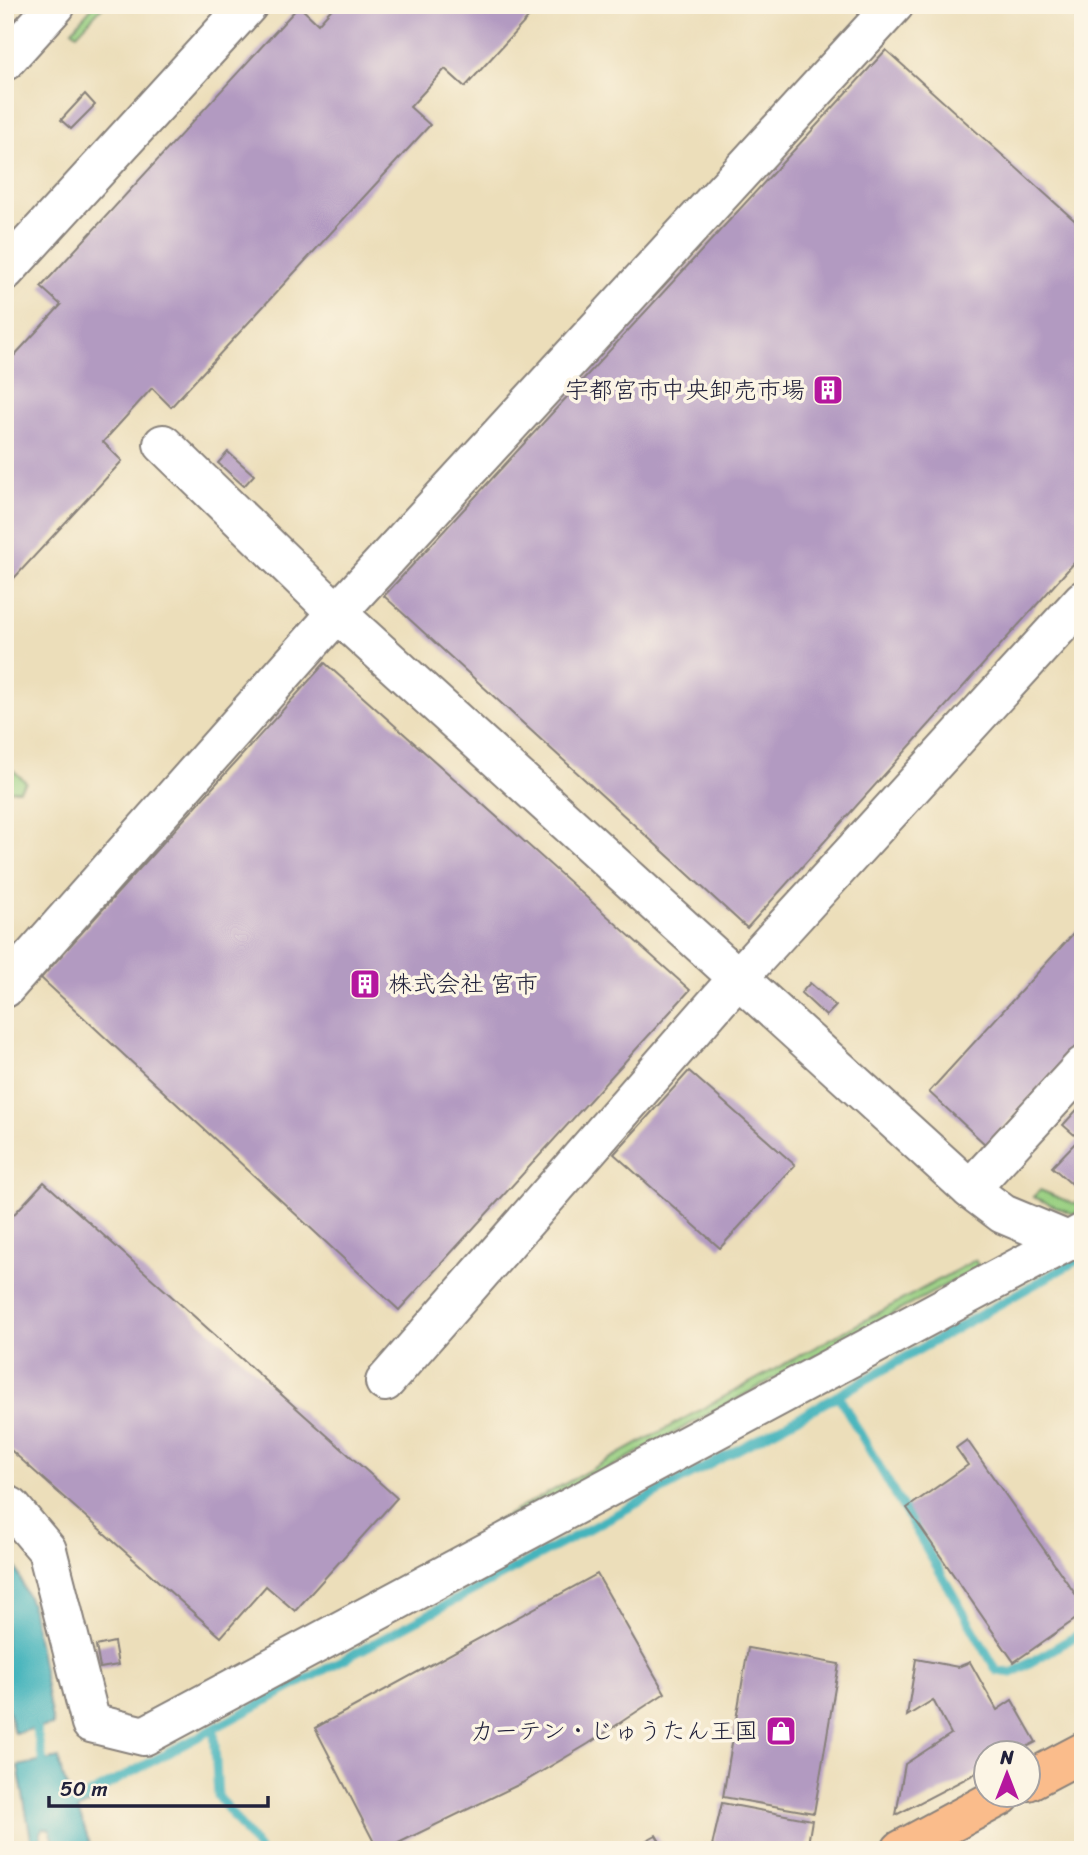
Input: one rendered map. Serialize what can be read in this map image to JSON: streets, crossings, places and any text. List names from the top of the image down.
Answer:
{
  "places": {
    "building": ["宇都宮市中央卸売市場", "株式会社 宮市"],
    "shop": ["カーテン・じゅうたん王国"]
  },
  "scale_bar": "50 m",
  "north": "top"
}
